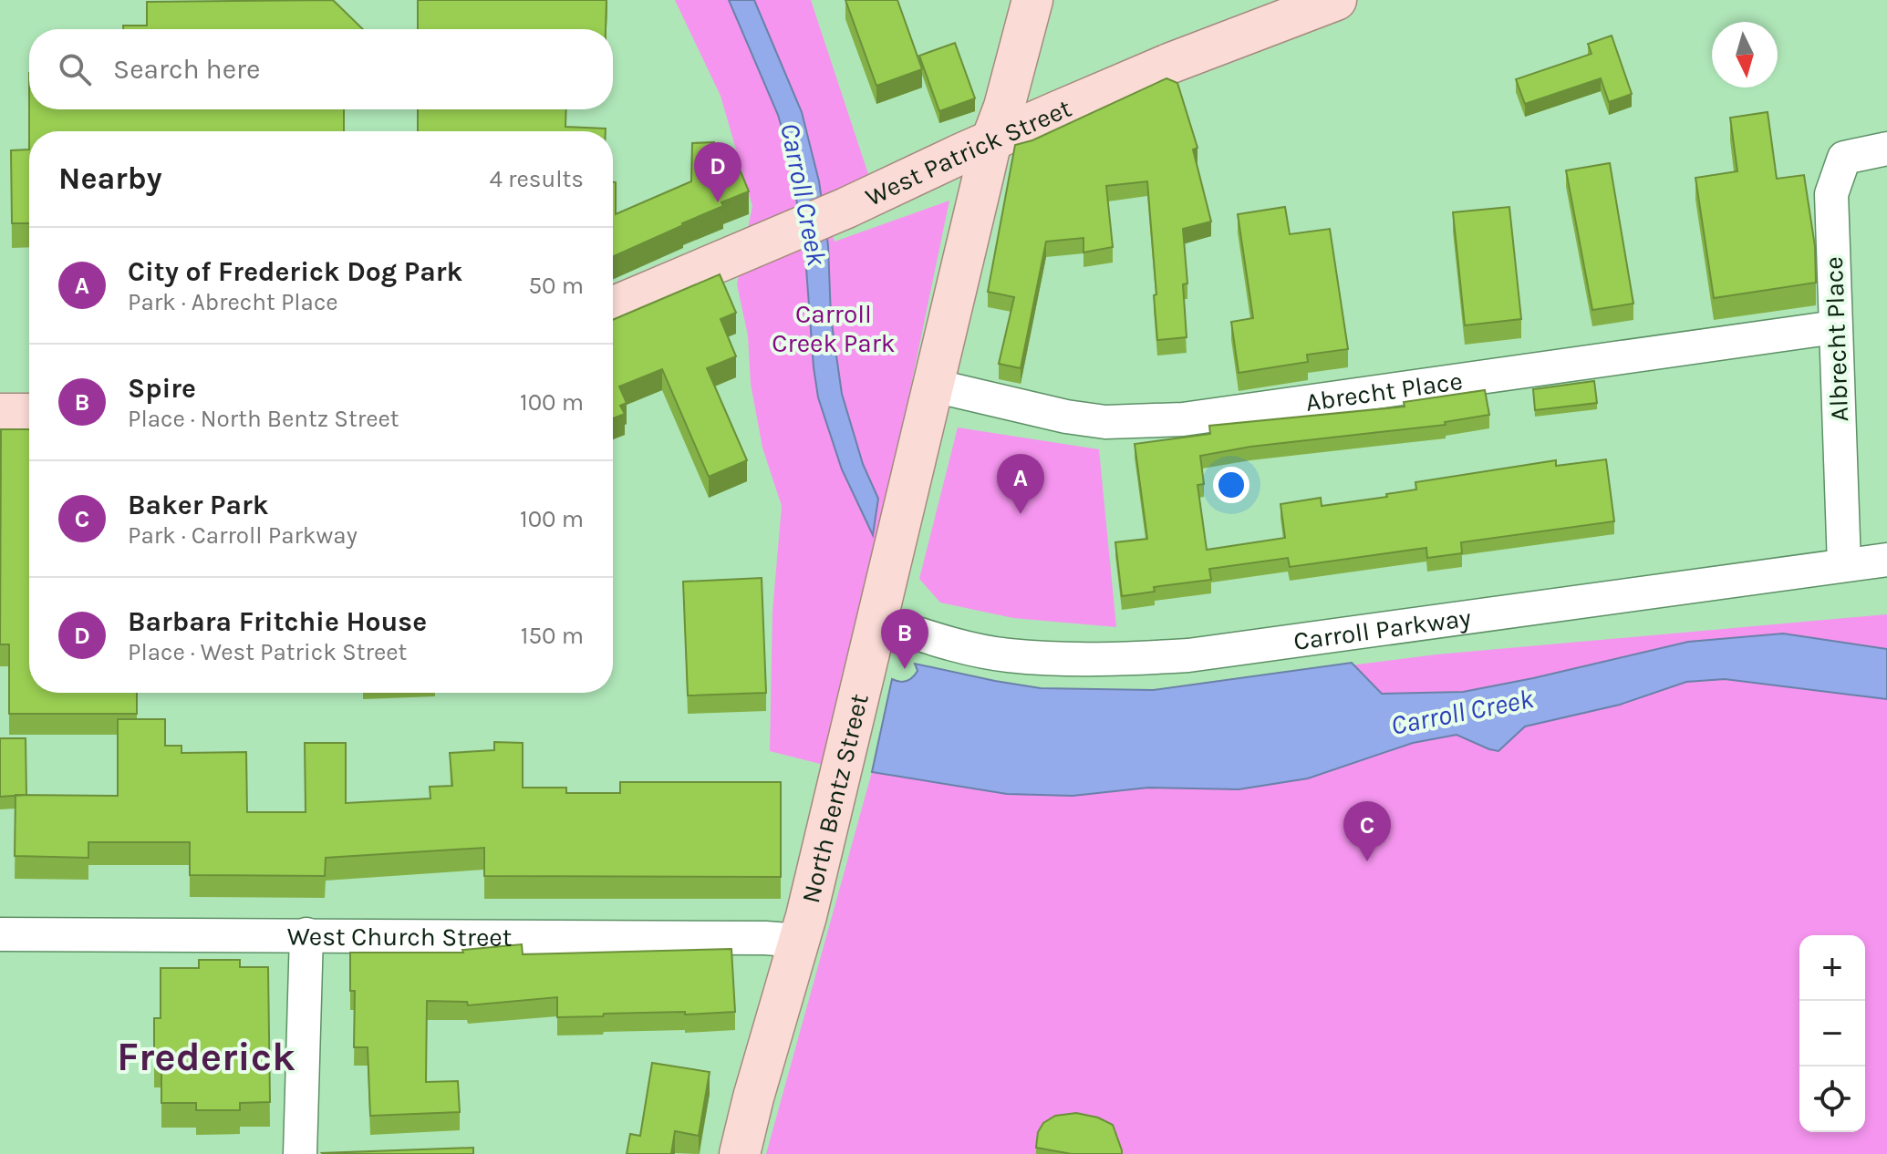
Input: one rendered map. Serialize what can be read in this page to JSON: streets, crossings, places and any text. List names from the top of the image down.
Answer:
{
  "streets": {
    "main road": ["West Patrick Street", "North Bentz Street"],
    "street": [
      "Albrecht Place",
      "Abrecht Place",
      "Carroll Parkway",
      "West Church Street"
    ]
  },
  "crossings": [
    ["West Patrick Street", "North Bentz Street"],
    ["Albrecht Place", "Abrecht Place"],
    ["Albrecht Place", "Carroll Parkway"],
    ["Abrecht Place", "North Bentz Street"],
    ["Carroll Parkway", "North Bentz Street"],
    ["North Bentz Street", "West Church Street"]
  ],
  "districts": ["Frederick"],
  "water": ["Carroll Creek"],
  "parks": ["Carroll Creek Park"],
  "north": "bottom",
  "page": {
    "search": "Search here",
    "heading": ["Nearby", "4 results"],
    "pins": [
      "D",
      "A",
      "B",
      "C"
    ],
    "list": [
      {
        "mark": "A",
        "name": "City of Frederick Dog Park",
        "note": "Park · Abrecht Place",
        "value": "50 m"
      },
      {
        "mark": "B",
        "name": "Spire",
        "note": "Place · North Bentz Street",
        "value": "100 m"
      },
      {
        "mark": "C",
        "name": "Baker Park",
        "note": "Park · Carroll Parkway",
        "value": "100 m"
      },
      {
        "mark": "D",
        "name": "Barbara Fritchie House",
        "note": "Place · West Patrick Street",
        "value": "150 m"
      }
    ],
    "map_buttons": ["+", "−"]
  }
}
